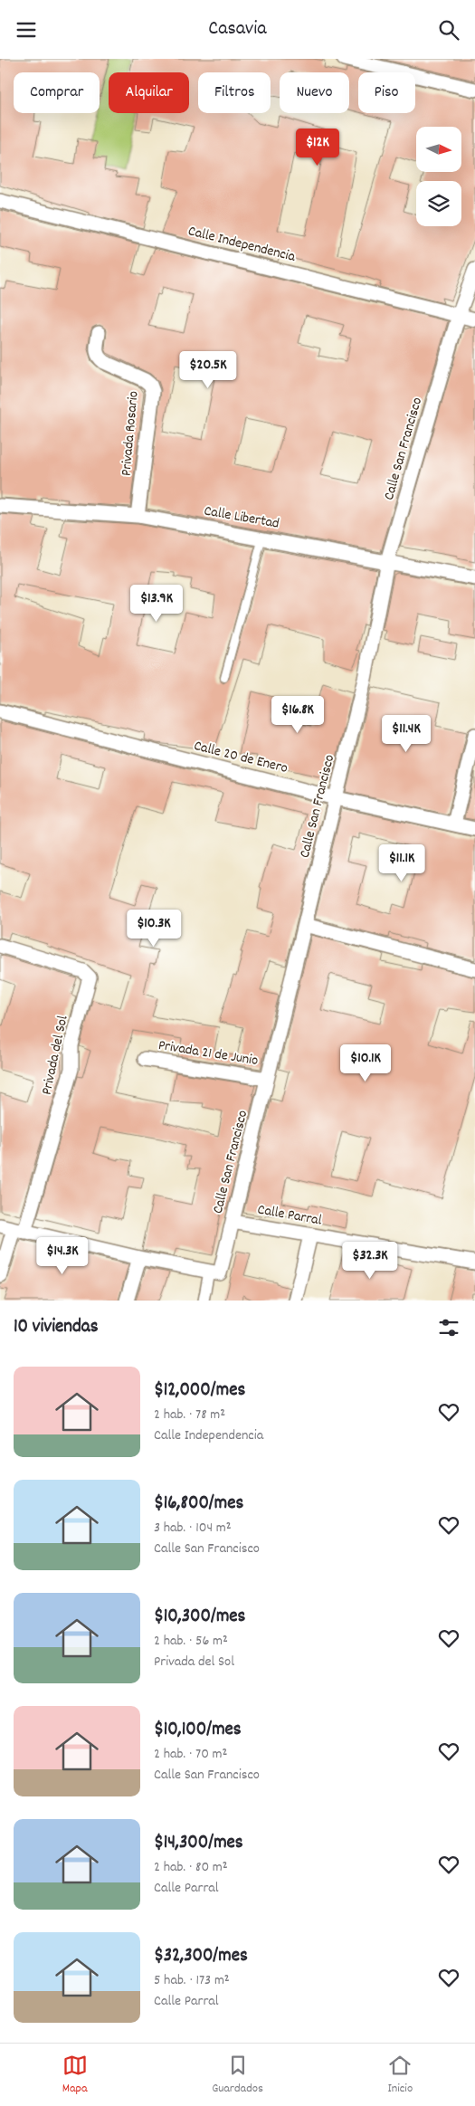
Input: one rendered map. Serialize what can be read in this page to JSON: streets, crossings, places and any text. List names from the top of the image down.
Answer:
{
  "streets": {
    "street": [
      "Calle Independencia",
      "Privada Rosario",
      "Calle San Francisco",
      "Calle Libertad",
      "Calle 20 de Enero",
      "Privada 21 de Junio",
      "Privada del Sol",
      "Calle Parral"
    ]
  },
  "crossings": [
    ["Calle Independencia", "Calle San Francisco"],
    ["Privada Rosario", "Calle Libertad"],
    ["Calle San Francisco", "Calle Libertad"],
    ["Calle San Francisco", "Calle 20 de Enero"],
    ["Calle San Francisco", "Privada 21 de Junio"],
    ["Calle San Francisco", "Calle Parral"]
  ],
  "north": "right",
  "page": {
    "header": "Casavia",
    "chip": [
      "Comprar",
      "Alquilar",
      "Filtros",
      "Nuevo",
      "Piso"
    ],
    "price": [
      "$12K",
      "$20.5K",
      "$13.9K",
      "$16.8K",
      "$11.4K",
      "$11.1K",
      "$10.3K",
      "$10.1K",
      "$14.3K",
      "$32.3K"
    ],
    "heading": "10 viviendas",
    "list": [
      {
        "name": "$12,000/mes",
        "note": "2 hab. · 78 m² · Calle Independencia"
      },
      {
        "name": "$16,800/mes",
        "note": "3 hab. · 104 m² · Calle San Francisco"
      },
      {
        "name": "$10,300/mes",
        "note": "2 hab. · 56 m² · Privada del Sol"
      },
      {
        "name": "$10,100/mes",
        "note": "2 hab. · 70 m² · Calle San Francisco"
      },
      {
        "name": "$14,300/mes",
        "note": "2 hab. · 80 m² · Calle Parral"
      },
      {
        "name": "$32,300/mes",
        "note": "5 hab. · 173 m² · Calle Parral"
      }
    ],
    "tabs": ["Mapa", "Guardados", "Inicio"]
  }
}
